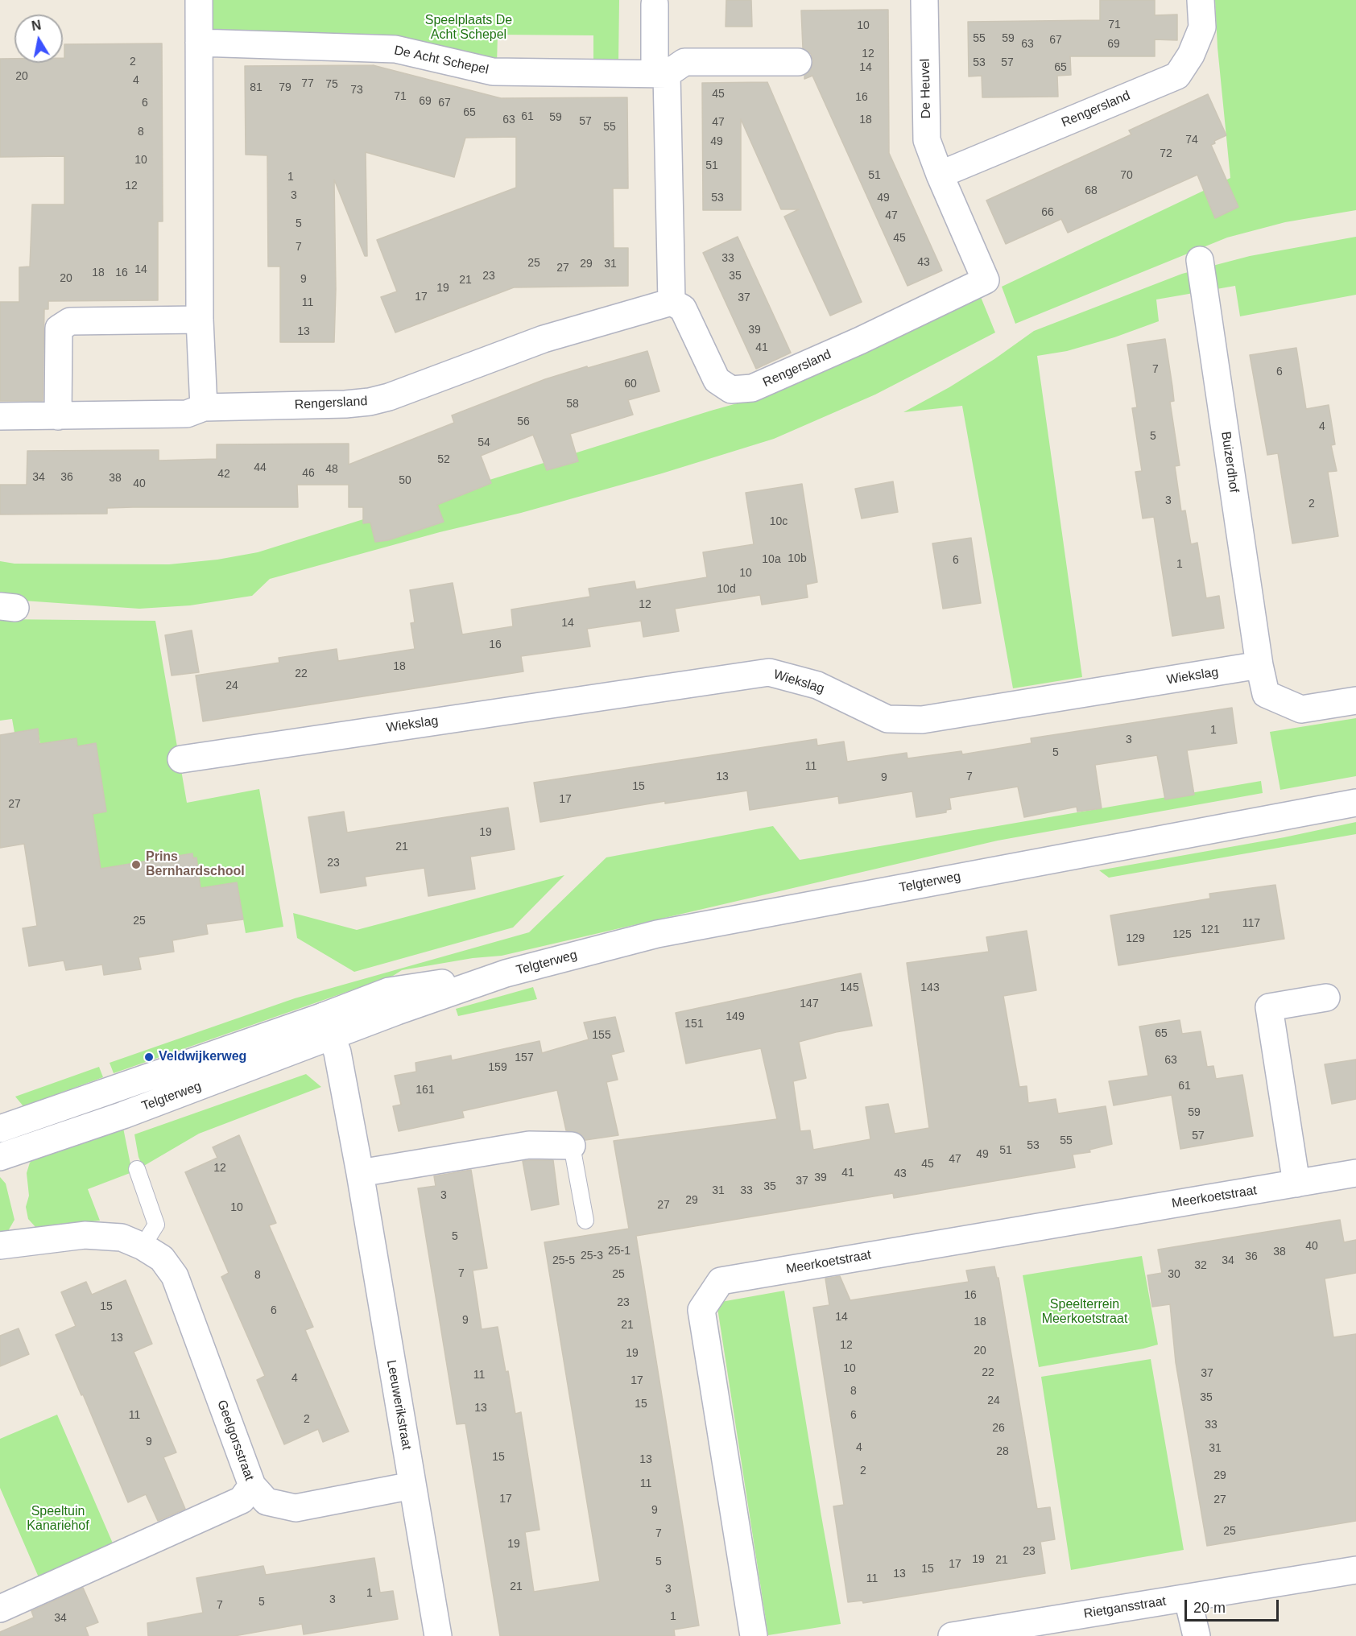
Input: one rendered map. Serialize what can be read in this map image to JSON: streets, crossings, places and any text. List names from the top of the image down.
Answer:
{
  "streets": {
    "street": [
      "De Acht Schepel",
      "De Heuvel",
      "Rengersland",
      "Buizerdhof",
      "Wiekslag",
      "Telgterweg",
      "Meerkoetstraat",
      "Leeuwerikstraat",
      "Geelgorsstraat",
      "Rietgansstraat"
    ]
  },
  "crossings": [
    ["De Heuvel", "Rengersland"],
    ["Buizerdhof", "Wiekslag"],
    ["Telgterweg", "Leeuwerikstraat"],
    ["Leeuwerikstraat", "Geelgorsstraat"]
  ],
  "parks": ["Speelplaats De Acht Schepel", "Speelterrein Meerkoetstraat", "Speeltuin Kanariehof"],
  "places": ["Prins Bernhardschool", "Veldwijkerweg"],
  "house_numbers": [
    "71",
    "10",
    "55",
    "59",
    "67",
    "63",
    "69",
    "12",
    "2",
    "53",
    "57",
    "14",
    "65",
    "20",
    "4",
    "77",
    "75",
    "81",
    "79",
    "73",
    "45",
    "71",
    "16",
    "69",
    "6",
    "67",
    "65",
    "61",
    "59",
    "63",
    "18",
    "57",
    "47",
    "55",
    "8",
    "74",
    "49",
    "72",
    "10",
    "51",
    "51",
    "70",
    "1",
    "12",
    "68",
    "3",
    "53",
    "49",
    "66",
    "47",
    "5",
    "45",
    "7",
    "33",
    "43",
    "25",
    "29",
    "31",
    "27",
    "14",
    "18",
    "16",
    "23",
    "35",
    "20",
    "9",
    "21",
    "19",
    "17",
    "37",
    "11",
    "39",
    "13",
    "41",
    "7",
    "6",
    "60",
    "58",
    "56",
    "4",
    "5",
    "54",
    "52",
    "44",
    "48",
    "46",
    "42",
    "34",
    "36",
    "38",
    "50",
    "40",
    "3",
    "2",
    "10c",
    "10b",
    "10a",
    "6",
    "1",
    "10",
    "10d",
    "12",
    "14",
    "16",
    "18",
    "22",
    "24",
    "1",
    "3",
    "5",
    "11",
    "13",
    "7",
    "9",
    "15",
    "17",
    "27",
    "19",
    "21",
    "23",
    "25",
    "117",
    "121",
    "125",
    "129",
    "145",
    "143",
    "147",
    "149",
    "151",
    "65",
    "155",
    "157",
    "63",
    "159",
    "61",
    "161",
    "59",
    "57",
    "55",
    "53",
    "51",
    "49",
    "47",
    "45",
    "12",
    "41",
    "43",
    "39",
    "37",
    "35",
    "31",
    "33",
    "3",
    "29",
    "27",
    "10",
    "5",
    "40",
    "25-1",
    "38",
    "25-3",
    "36",
    "25-5",
    "34",
    "32",
    "7",
    "25",
    "30",
    "8",
    "16",
    "23",
    "15",
    "6",
    "14",
    "9",
    "18",
    "21",
    "13",
    "12",
    "20",
    "19",
    "10",
    "22",
    "37",
    "11",
    "4",
    "17",
    "8",
    "35",
    "24",
    "15",
    "13",
    "11",
    "6",
    "2",
    "33",
    "26",
    "9",
    "4",
    "31",
    "28",
    "15",
    "13",
    "2",
    "29",
    "11",
    "17",
    "27",
    "9",
    "25",
    "7",
    "19",
    "23",
    "19",
    "21",
    "5",
    "17",
    "15",
    "13",
    "11",
    "21",
    "3",
    "1",
    "3",
    "5",
    "7",
    "1",
    "34"
  ],
  "scale_bar": "20 m",
  "north": "top"
}
